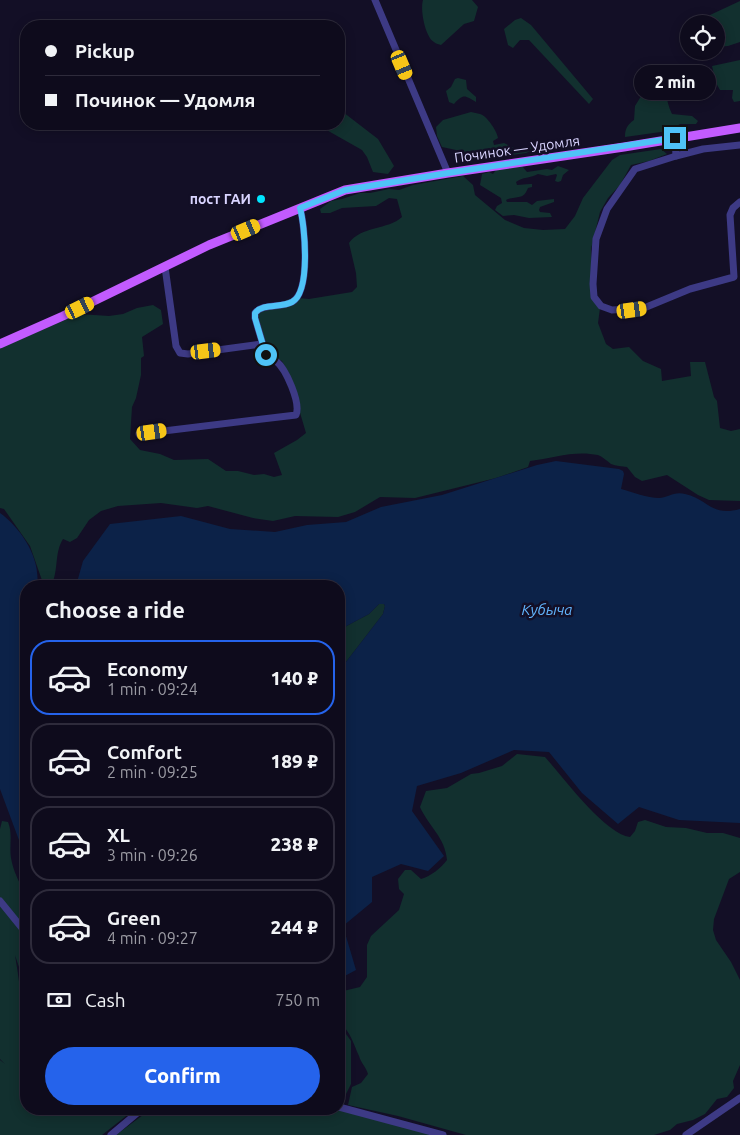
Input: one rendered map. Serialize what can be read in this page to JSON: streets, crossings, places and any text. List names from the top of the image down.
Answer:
{
  "streets": {
    "main road": ["Починок — Удомля"]
  },
  "water": ["Кубыча"],
  "places": ["пост ГАИ"],
  "page": {
    "banner": ["Pickup", "Починок — Удомля"],
    "bubble": "2 min",
    "heading": "Choose a ride",
    "list": [
      {
        "name": "Economy",
        "note": "1 min · 09:24",
        "value": "140 ₽"
      },
      {
        "name": "Comfort",
        "note": "2 min · 09:25",
        "value": "189 ₽"
      },
      {
        "name": "XL",
        "note": "3 min · 09:26",
        "value": "238 ₽"
      },
      {
        "name": "Green",
        "note": "4 min · 09:27",
        "value": "244 ₽"
      }
    ],
    "pay": ["Cash", "750 m"],
    "buttons": "Confirm"
  }
}
